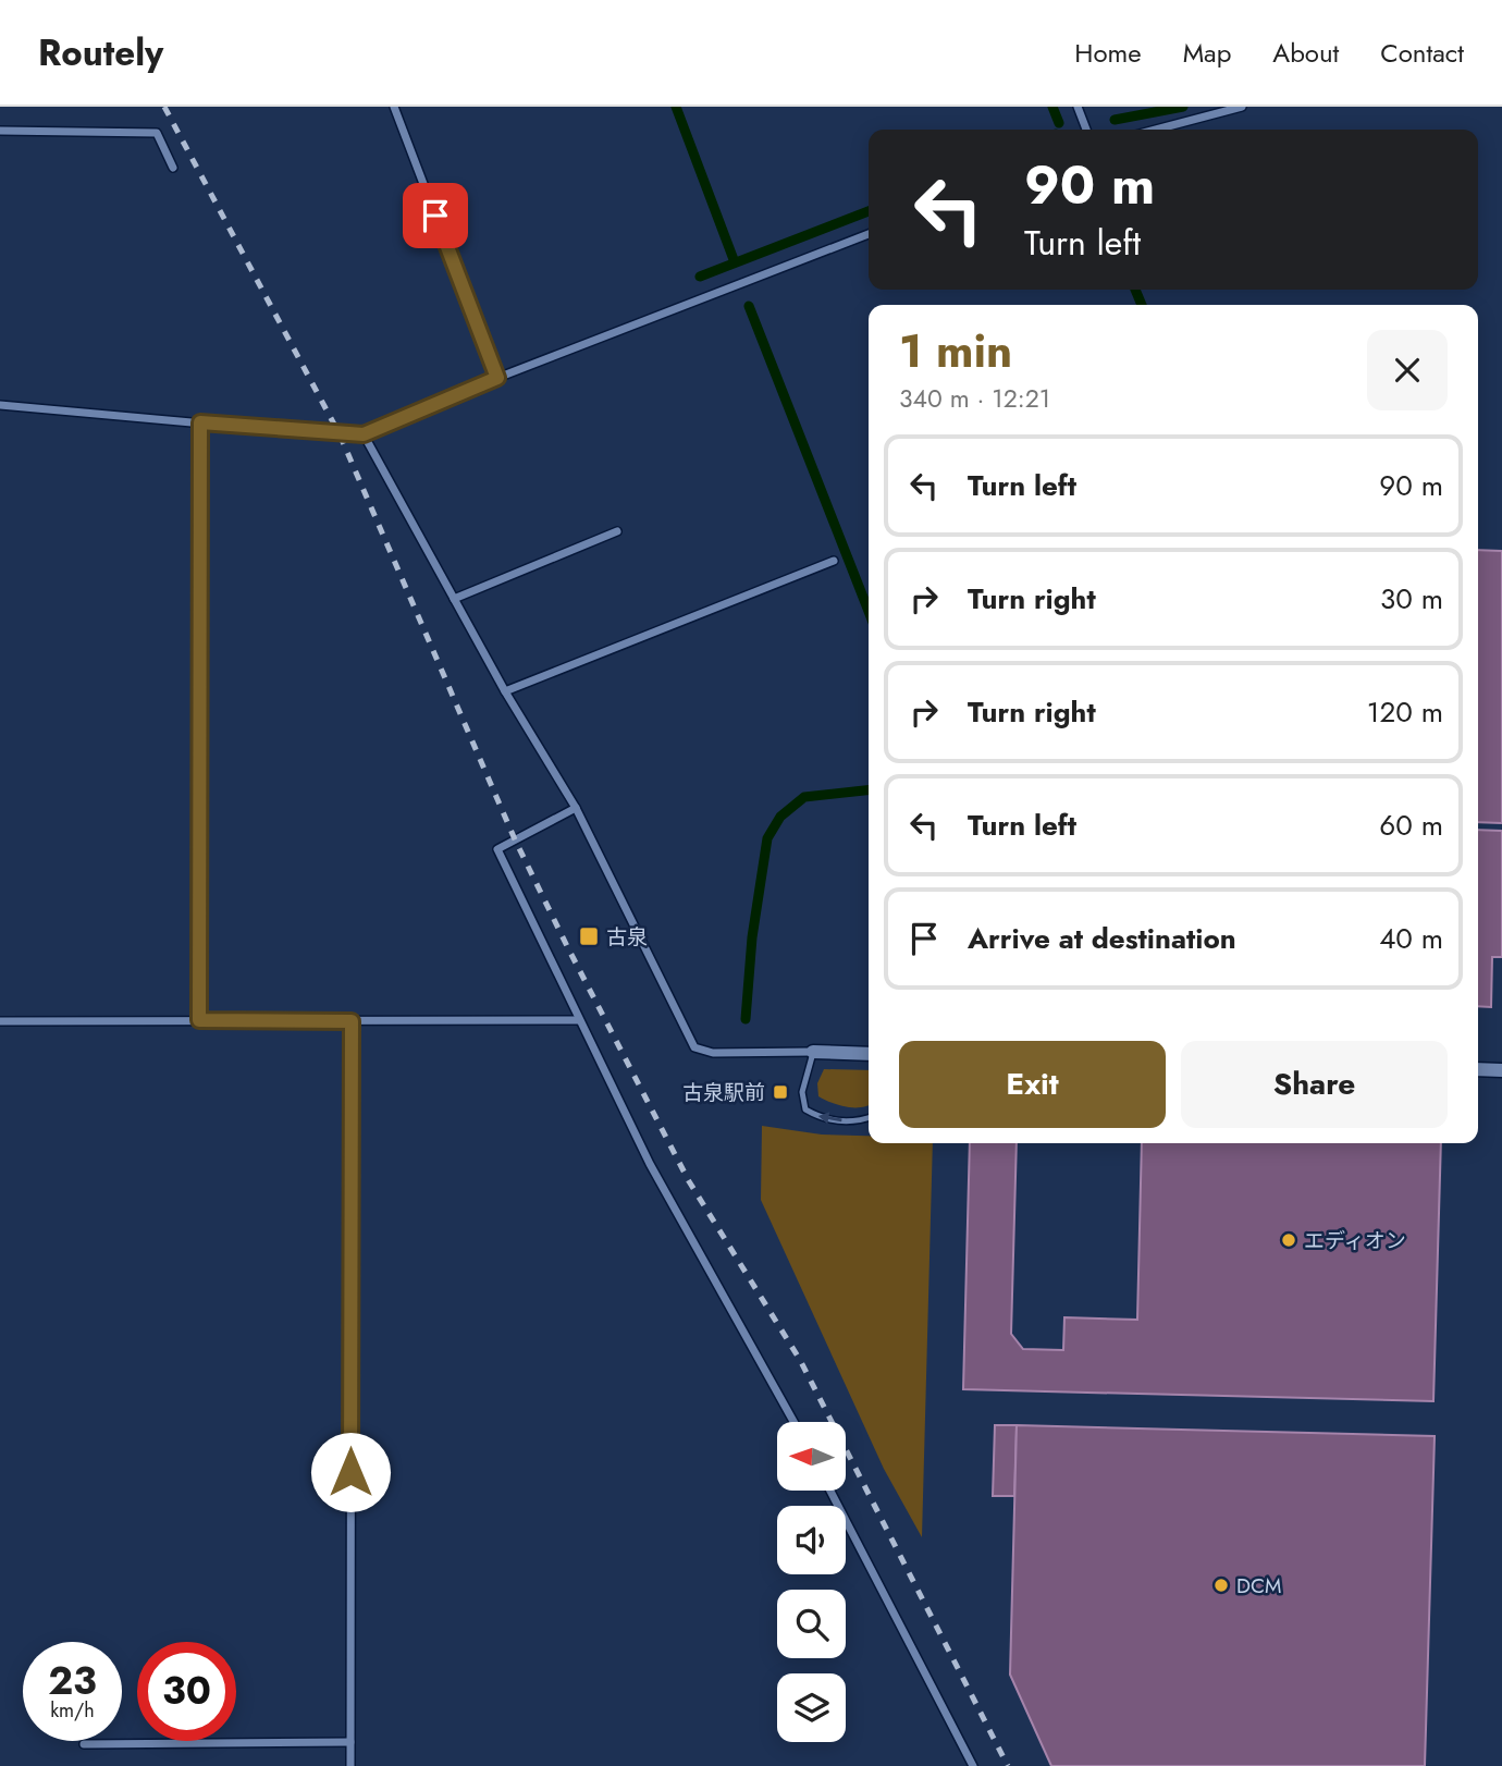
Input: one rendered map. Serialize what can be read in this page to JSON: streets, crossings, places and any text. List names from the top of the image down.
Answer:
{
  "places": {
    "transit": ["古泉", "古泉駅前"],
    "other": ["エディオン", "DCM"]
  },
  "north": "left",
  "page": {
    "header": "Routely",
    "nav": [
      "Home",
      "Map",
      "About",
      "Contact"
    ],
    "turn": ["90 m", "Turn left"],
    "heading": ["1 min", "340 m · 12:21"],
    "list": [
      {
        "name": "Turn left",
        "value": "90 m"
      },
      {
        "name": "Turn right",
        "value": "30 m"
      },
      {
        "name": "Turn right",
        "value": "120 m"
      },
      {
        "name": "Turn left",
        "value": "60 m"
      },
      {
        "name": "Arrive at destination",
        "value": "40 m"
      }
    ],
    "buttons": ["Exit", "Share"],
    "speed": "23 km/h",
    "limit": "30"
  }
}
